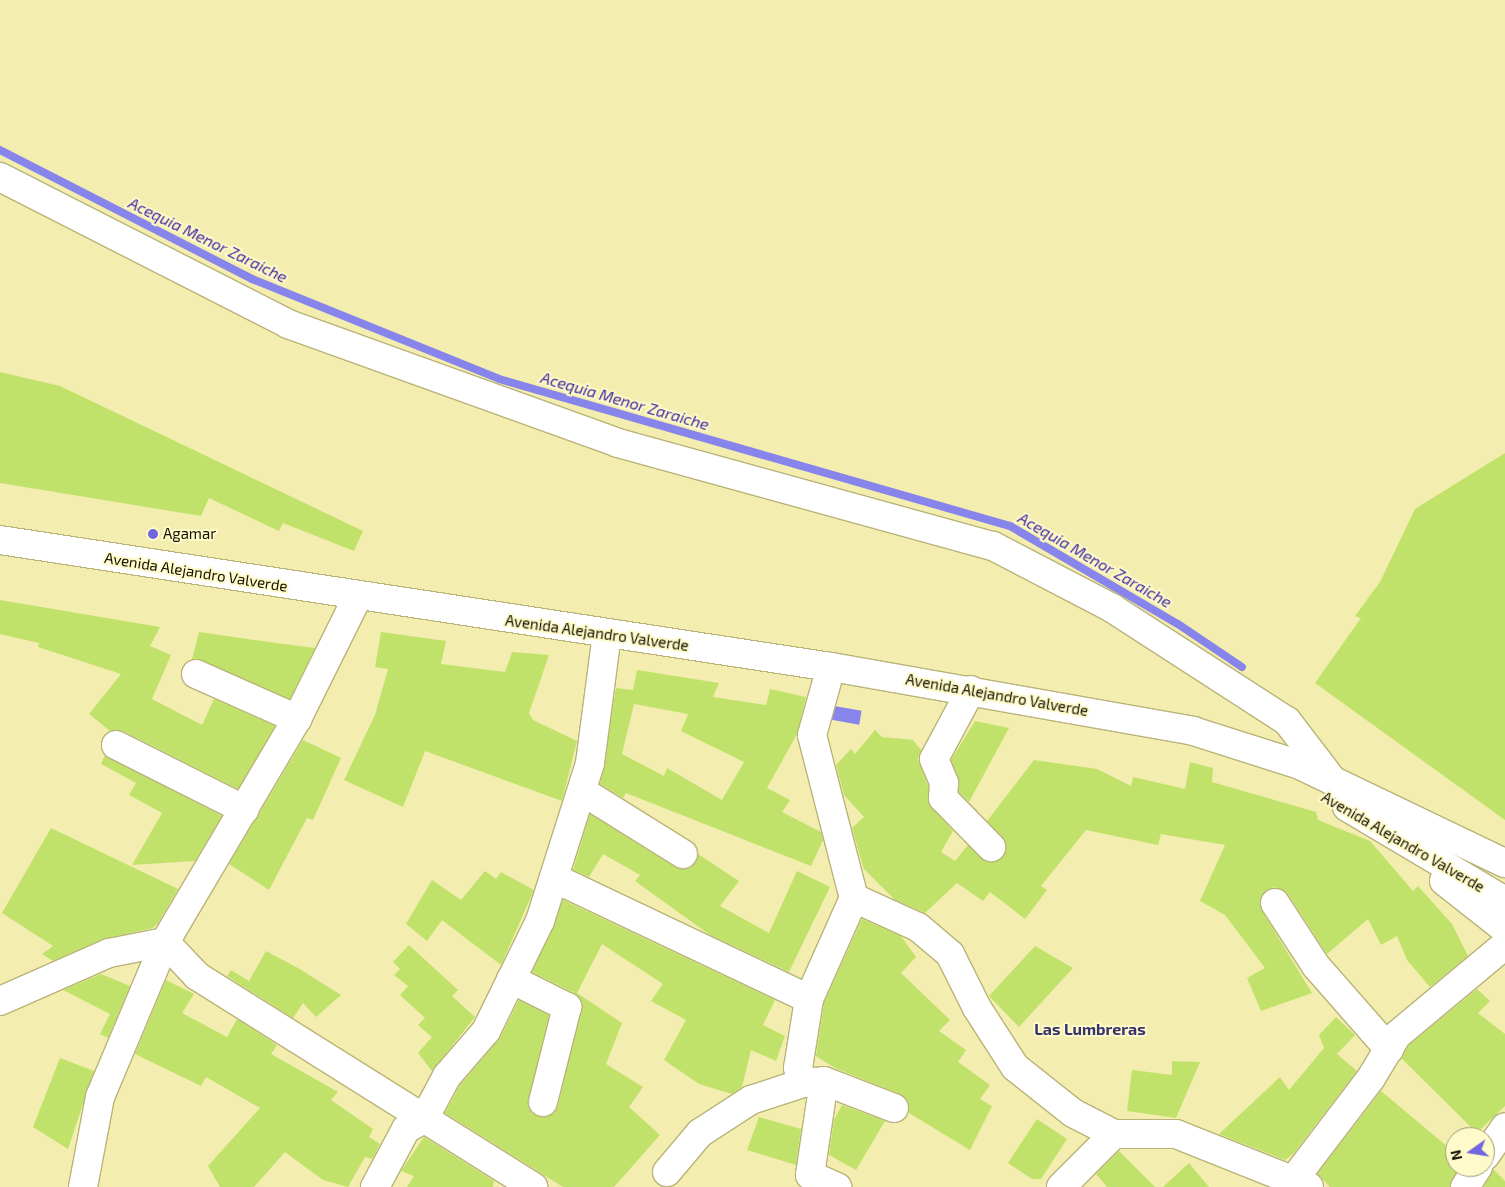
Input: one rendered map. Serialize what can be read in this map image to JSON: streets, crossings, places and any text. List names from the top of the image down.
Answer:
{
  "streets": {
    "street": ["Avenida Alejandro Valverde"]
  },
  "districts": ["Las Lumbreras"],
  "water": ["Acequia Menor Zaraiche"],
  "places": ["Agamar"],
  "north": "left"
}
